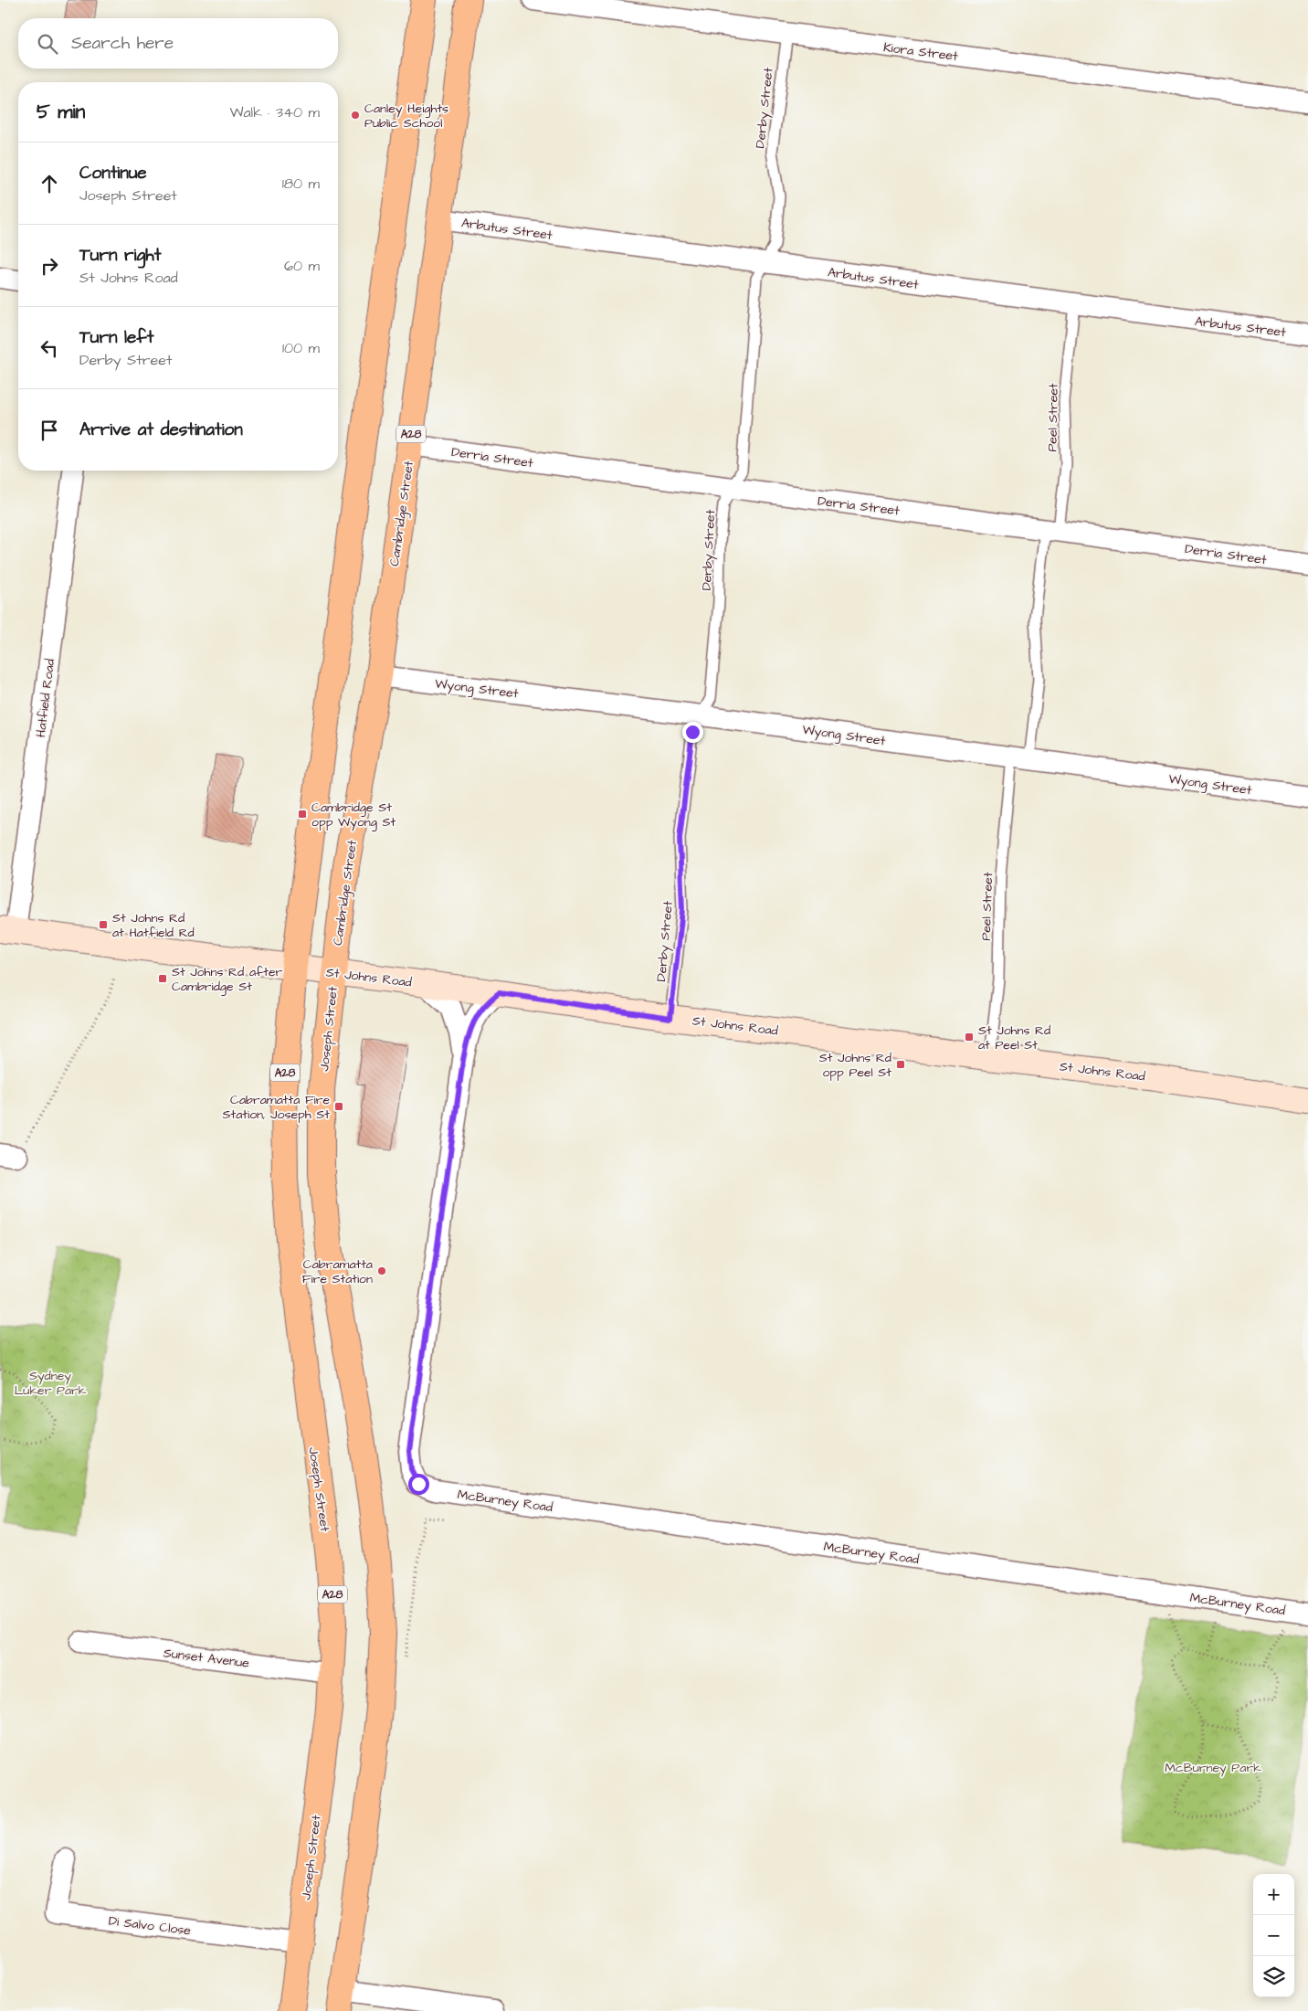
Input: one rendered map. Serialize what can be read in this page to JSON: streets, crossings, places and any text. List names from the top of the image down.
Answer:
{
  "streets": {
    "highway": ["A28", "Cambridge Street", "Joseph Street"],
    "main road": ["St Johns Road"],
    "street": [
      "Kiora Street",
      "Arbutus Street",
      "Derria Street",
      "Wyong Street",
      "Hatfield Road",
      "McBurney Road",
      "Sunset Avenue",
      "Di Salvo Close"
    ],
    "lane": ["Derby Street", "Peel Street"]
  },
  "crossings": [
    ["Kiora Street", "Derby Street"],
    ["Derby Street", "Arbutus Street"],
    ["Derby Street", "Derria Street"],
    ["Derby Street", "Wyong Street"],
    ["Derby Street", "St Johns Road"],
    ["Arbutus Street", "Peel Street"],
    ["Arbutus Street", "Cambridge Street"],
    ["Peel Street", "Derria Street"],
    ["Peel Street", "Wyong Street"],
    ["Peel Street", "St Johns Road"],
    ["A28", "St Johns Road"],
    ["A28", "Joseph Street"],
    ["Derria Street", "Cambridge Street"],
    ["Cambridge Street", "Wyong Street"],
    ["Cambridge Street", "St Johns Road"],
    ["Cambridge Street", "Joseph Street"],
    ["Hatfield Road", "St Johns Road"],
    ["St Johns Road", "Joseph Street"],
    ["Joseph Street", "Sunset Avenue"],
    ["Joseph Street", "Di Salvo Close"]
  ],
  "parks": ["Sydney Luker Park", "McBurney Park"],
  "places": {
    "other": ["Canley Heights Public School", "Cabramatta Fire Station"],
    "transit": [
      "Cambridge St opp Wyong St",
      "St Johns Rd at Hatfield Rd",
      "St Johns Rd after Cambridge St",
      "St Johns Rd at Peel St",
      "St Johns Rd opp Peel St",
      "Cabramatta Fire Station, Joseph St"
    ]
  },
  "page": {
    "search": "Search here",
    "heading": ["5 min", "Walk · 340 m"],
    "list": [
      ["Continue", "Joseph Street", "180 m"],
      ["Turn right", "St Johns Road", "60 m"],
      ["Turn left", "Derby Street", "100 m"],
      "Arrive at destination"
    ],
    "map_buttons": ["+", "−"]
  }
}
